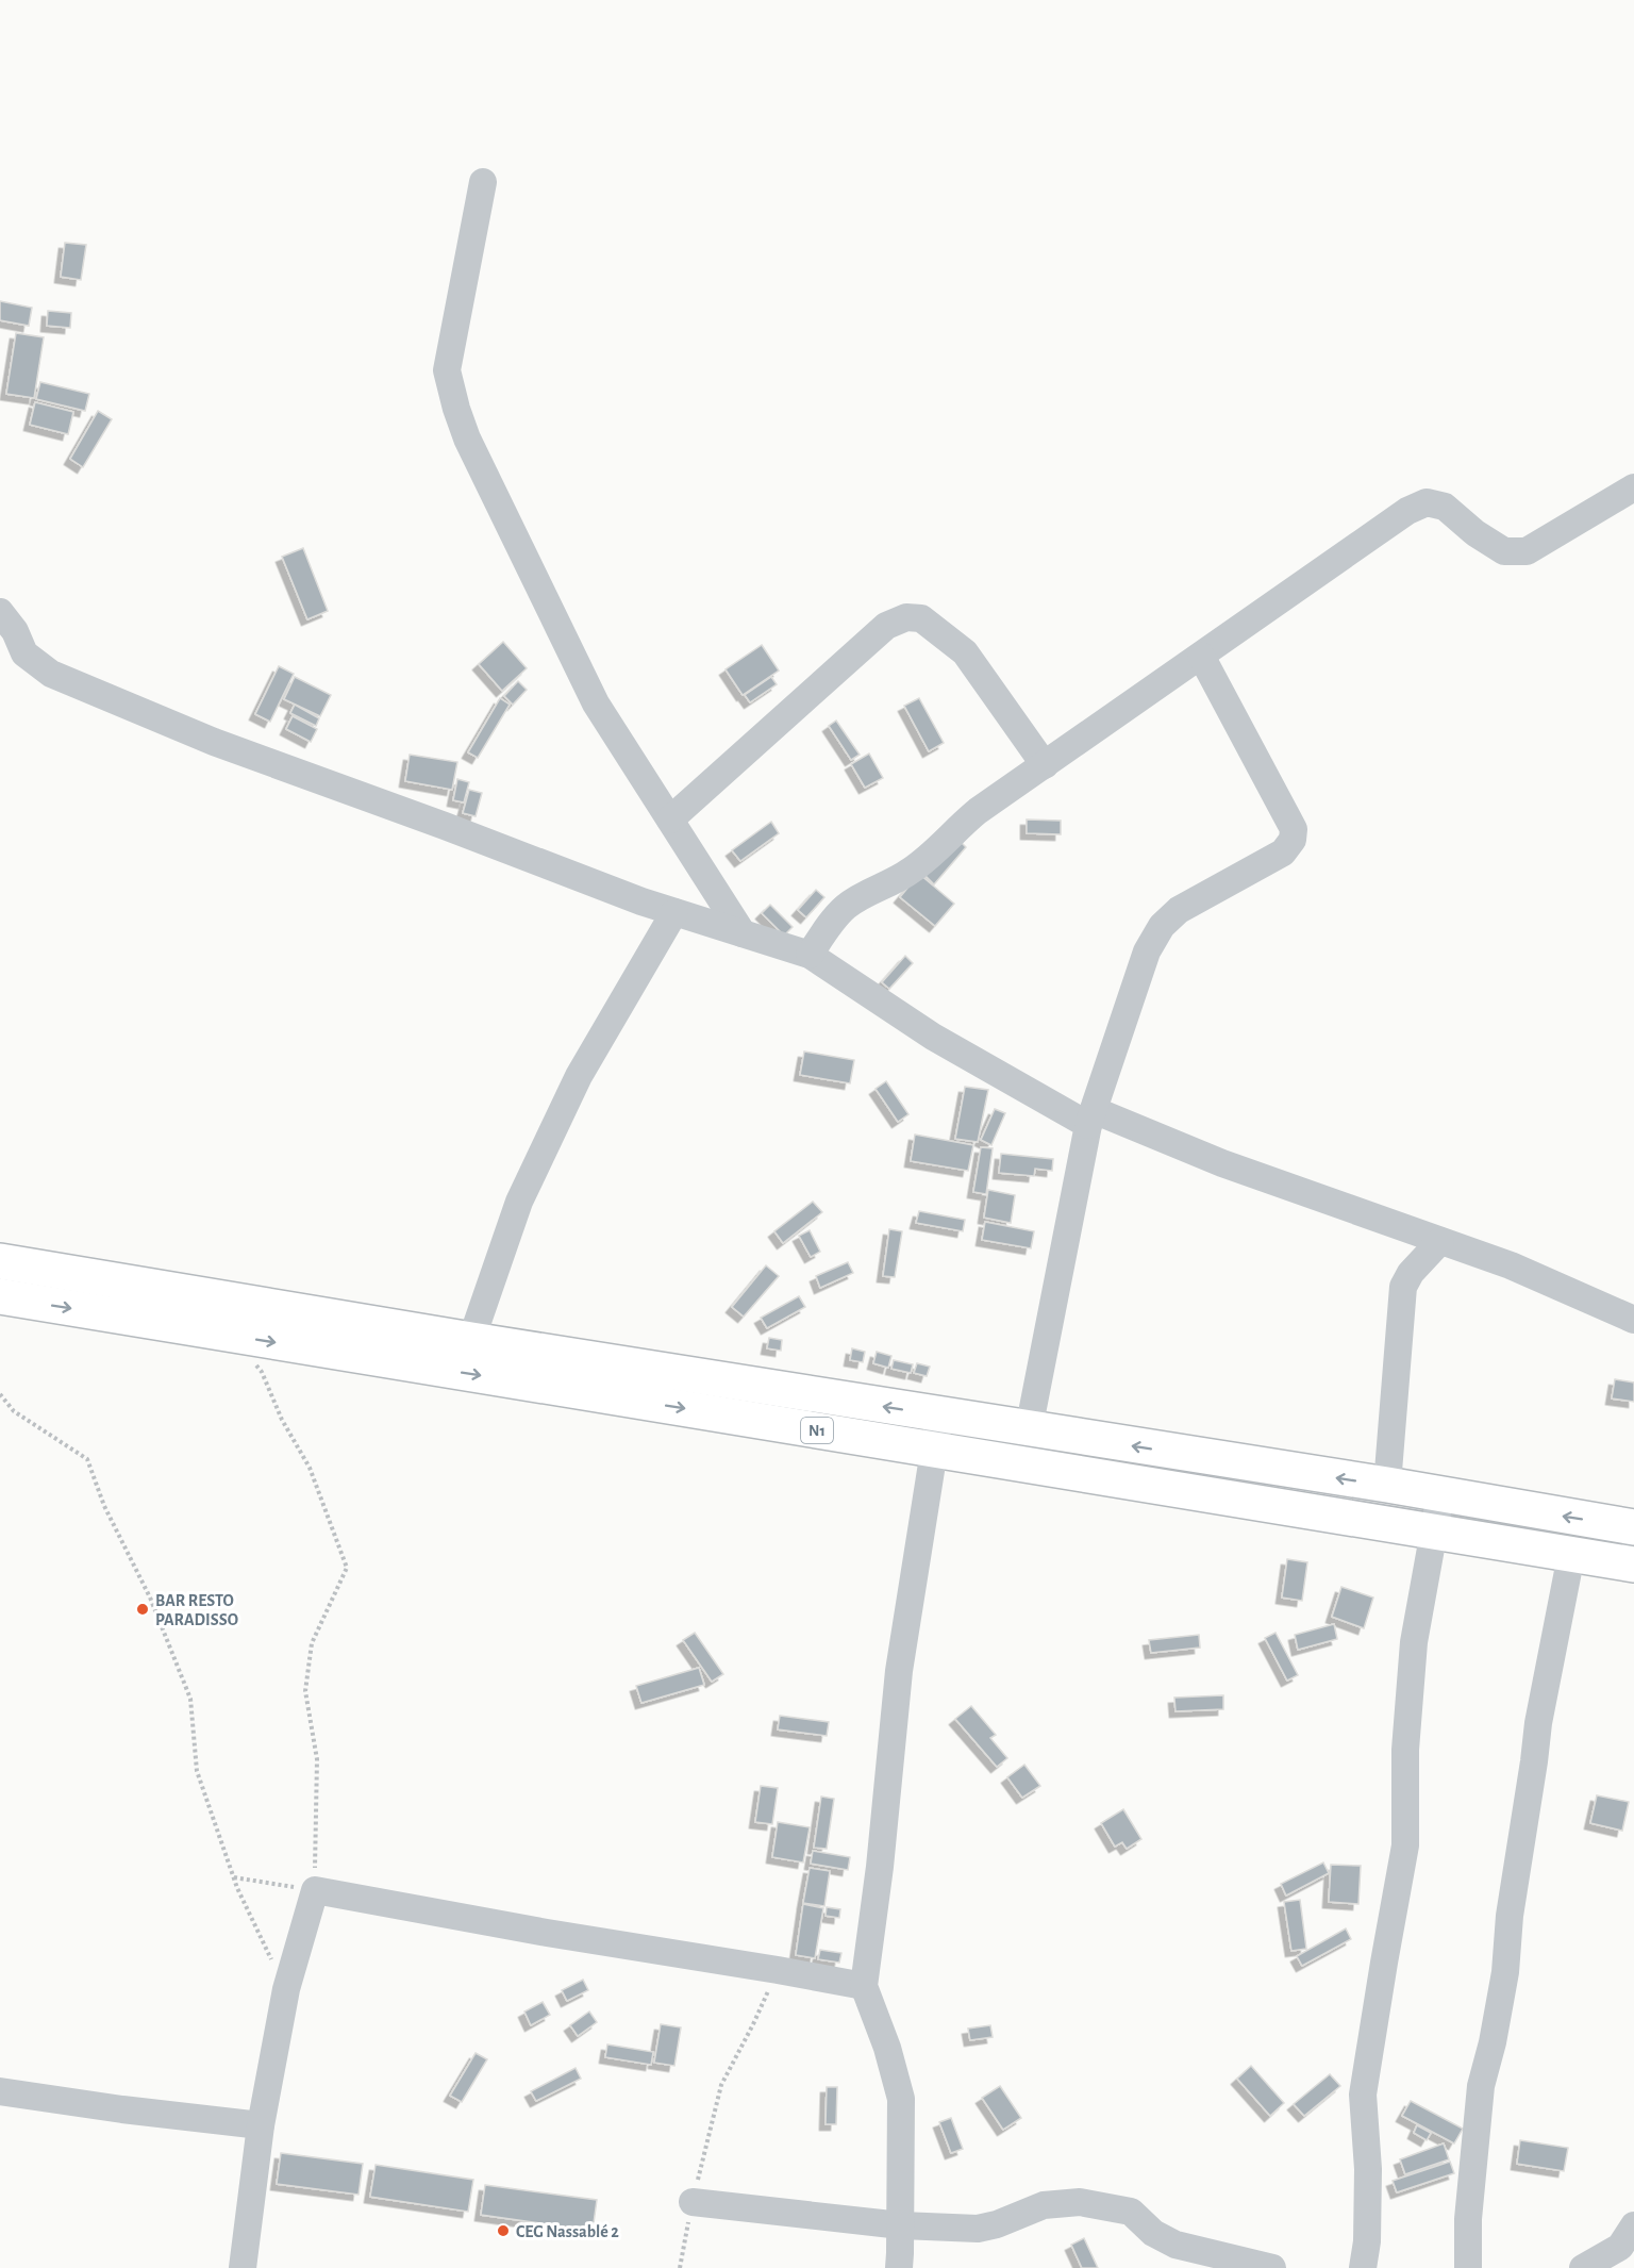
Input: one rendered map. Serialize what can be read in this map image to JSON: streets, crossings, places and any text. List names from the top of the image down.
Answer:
{
  "streets": {
    "highway": ["N1"]
  },
  "places": ["BAR RESTO PARADISSO", "CEG Nassablé 2"]
}
